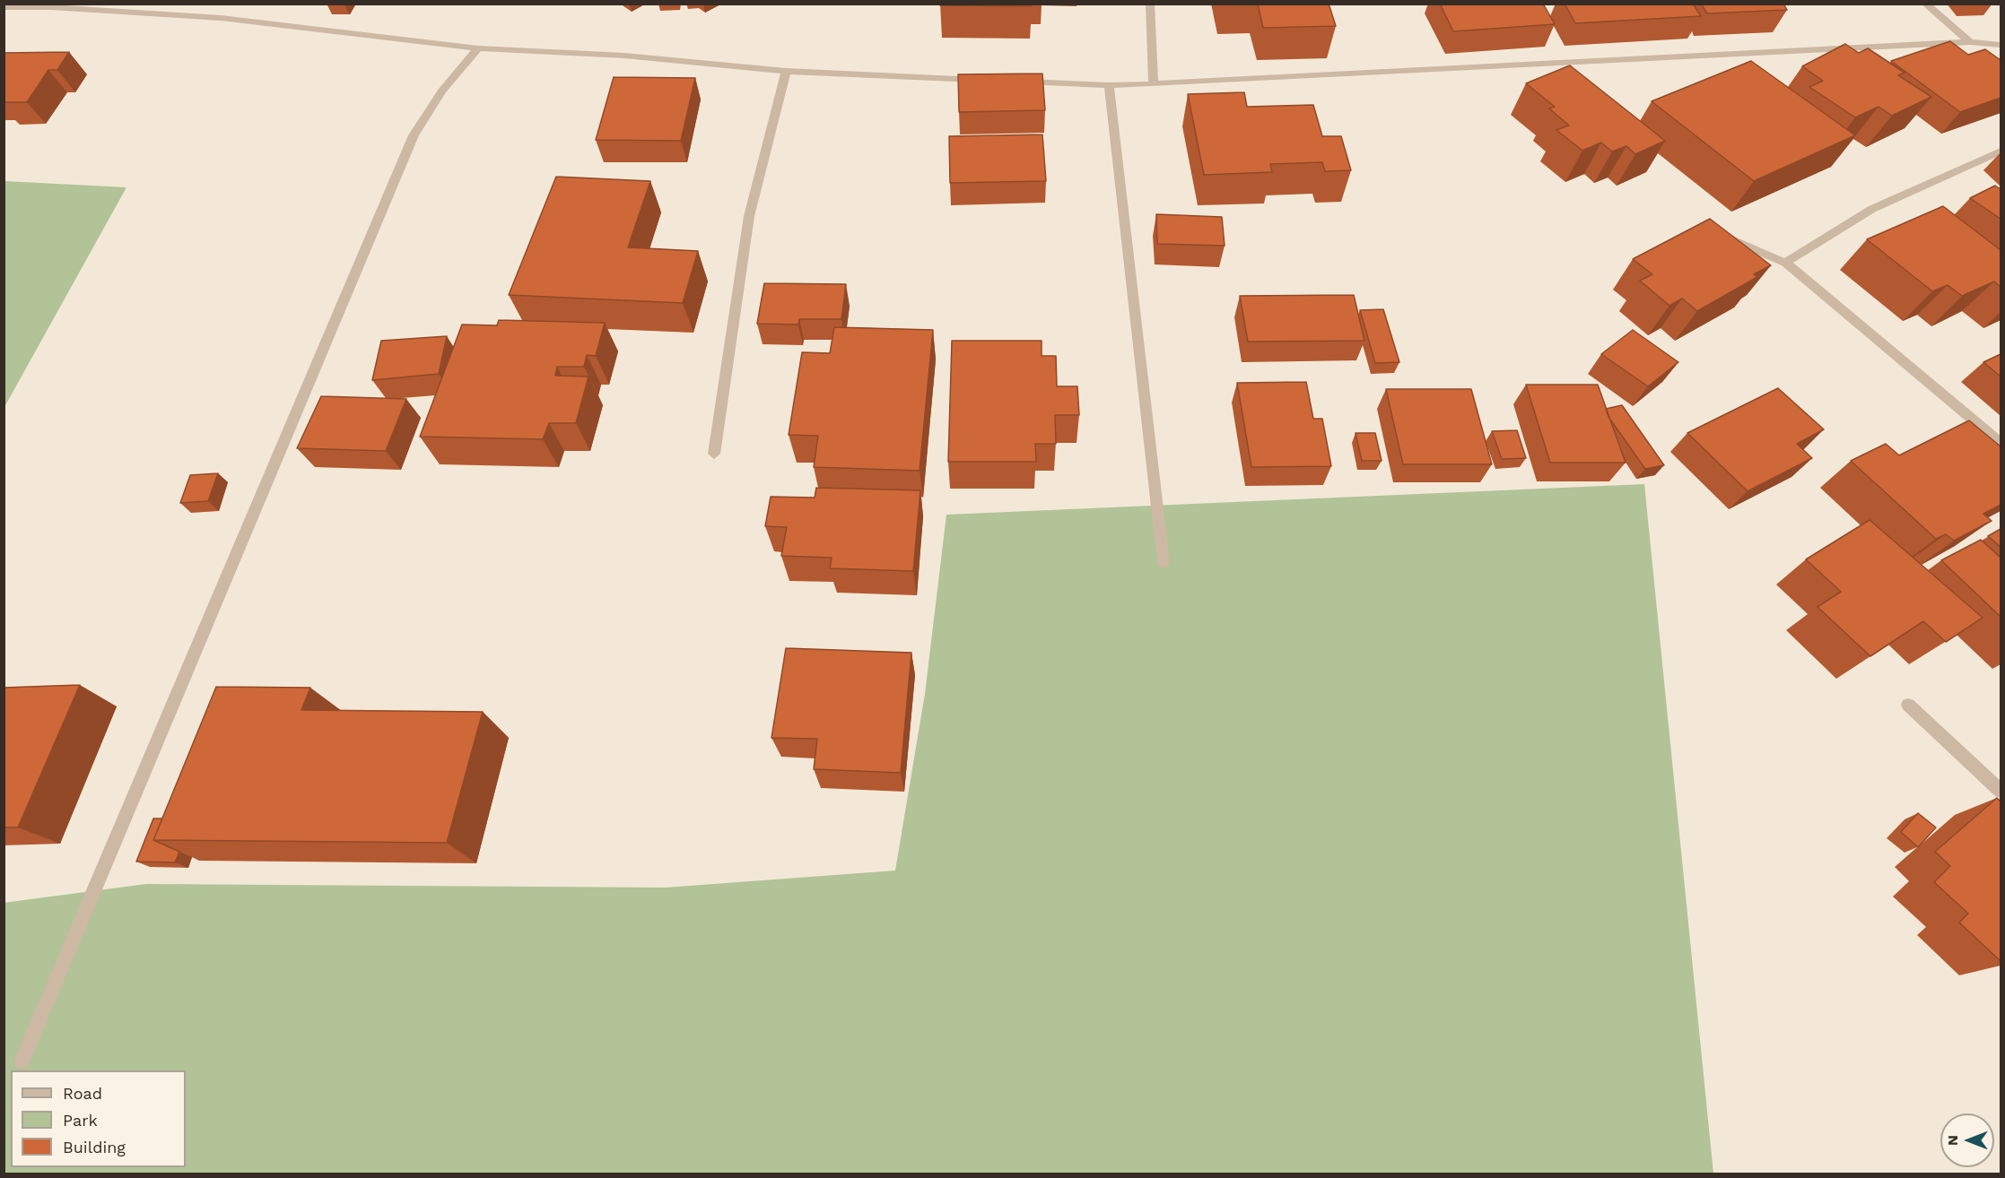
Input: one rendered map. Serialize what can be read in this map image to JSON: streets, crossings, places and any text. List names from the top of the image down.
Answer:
{
  "legend": ["Road", "Park", "Building"],
  "north": "left"
}
